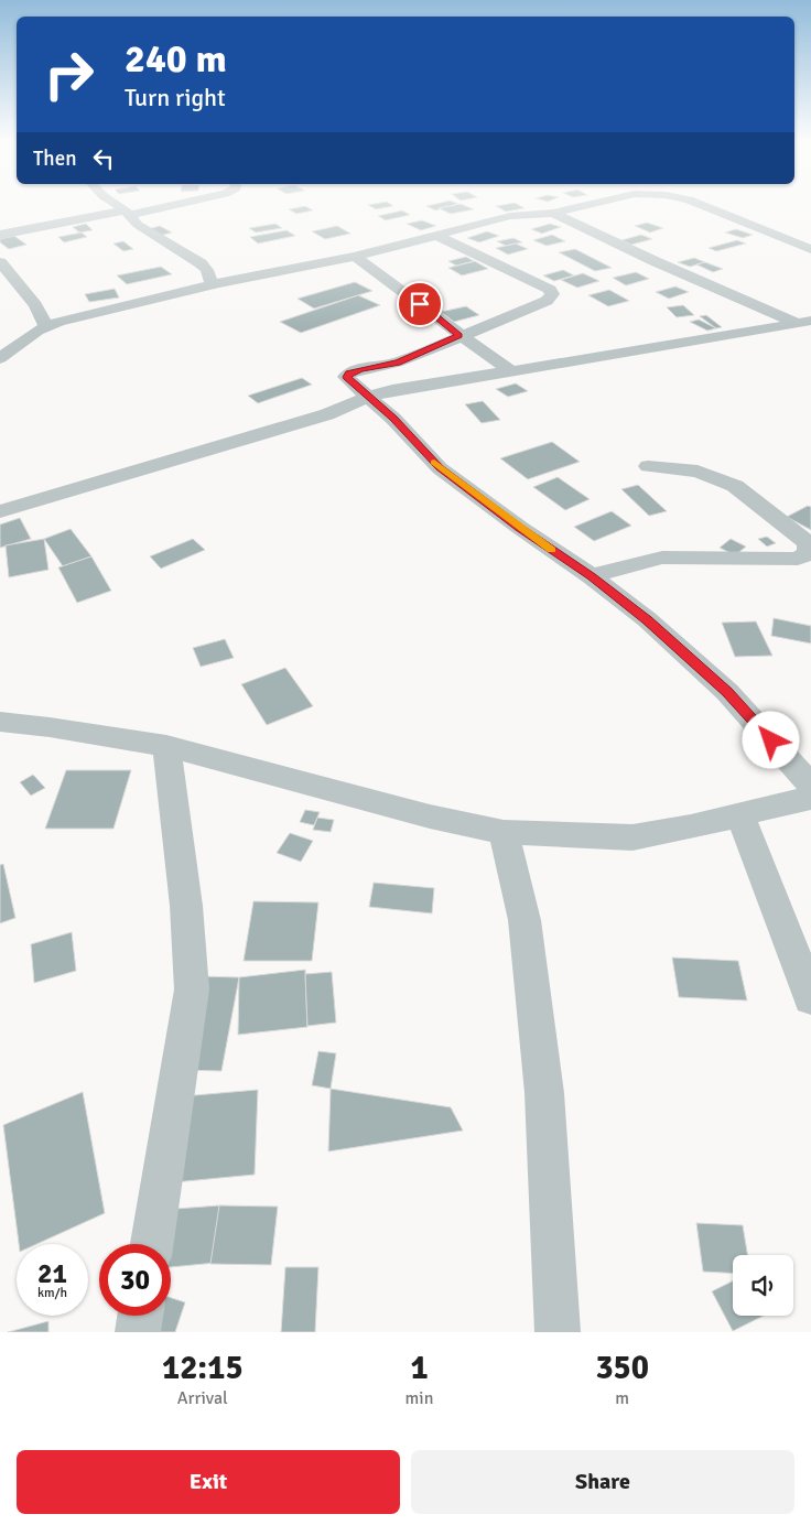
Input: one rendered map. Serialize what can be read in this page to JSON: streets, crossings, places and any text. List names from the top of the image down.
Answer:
{
  "page": {
    "turn": ["240 m", "Turn right"],
    "then": "Then",
    "speed": "21 km/h",
    "limit": "30",
    "eta": [
      "12:15",
      "Arrival",
      "1",
      "min",
      "350",
      "m"
    ],
    "buttons": ["Exit", "Share"]
  }
}
